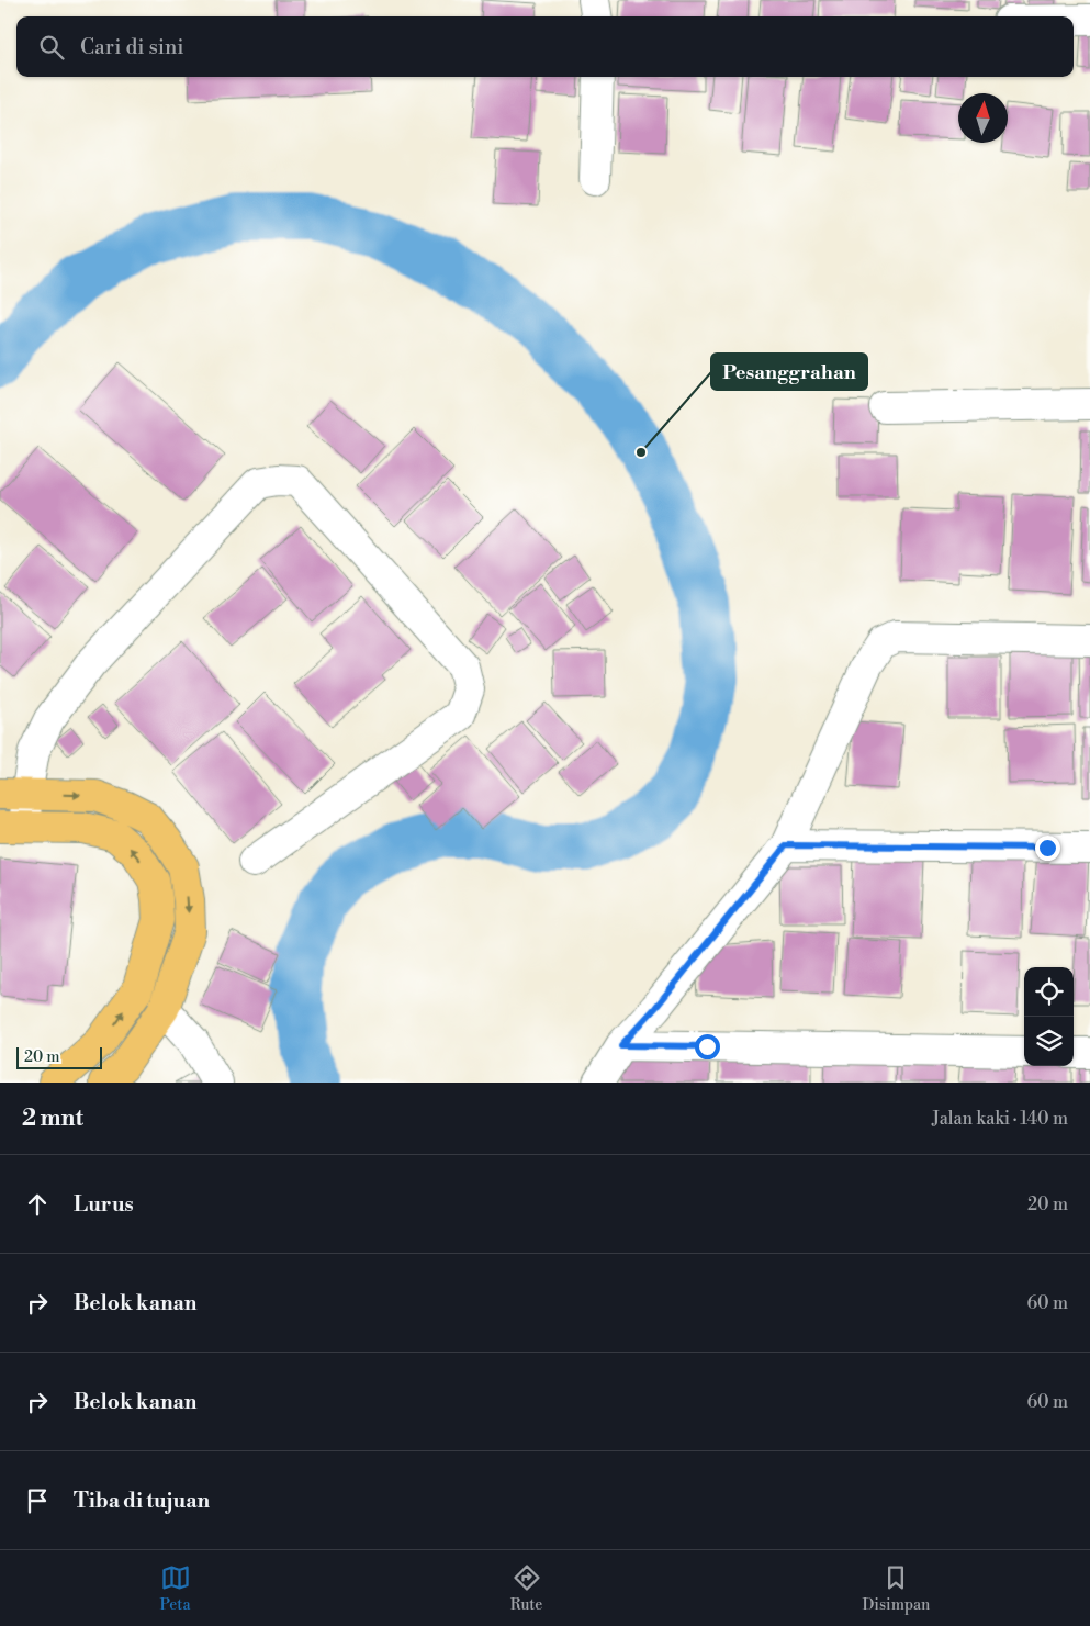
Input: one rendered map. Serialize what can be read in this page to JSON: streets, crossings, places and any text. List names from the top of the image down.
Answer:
{
  "places": ["Pesanggrahan"],
  "scale_bar": "20 m",
  "north": "top",
  "page": {
    "search": "Cari di sini",
    "scale": "20 m",
    "heading": ["2 mnt", "Jalan kaki · 140 m"],
    "list": [
      ["Lurus", "20 m"],
      ["Belok kanan", "60 m"],
      ["Belok kanan", "60 m"],
      "Tiba di tujuan"
    ],
    "nav": ["Peta", "Rute", "Disimpan"]
  }
}
